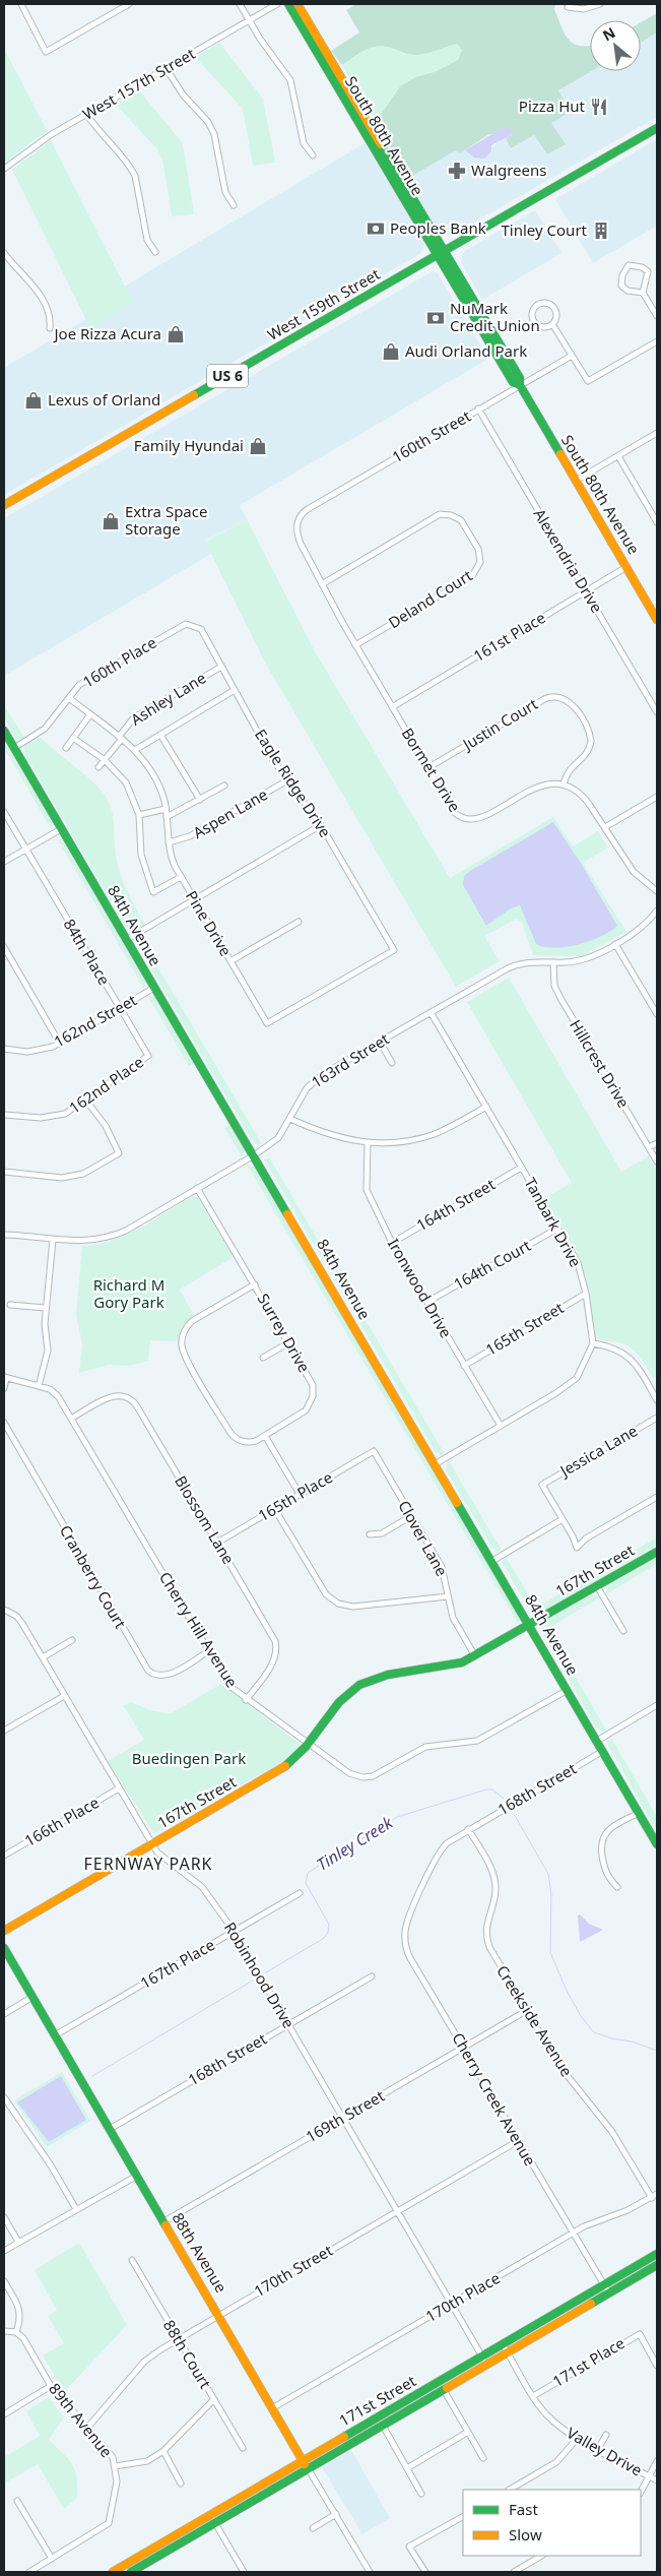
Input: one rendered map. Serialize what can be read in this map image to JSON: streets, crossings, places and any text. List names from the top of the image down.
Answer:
{
  "streets": {
    "street": [
      "West 157th Street",
      "South 80th Avenue",
      "West 159th Street",
      "US 6",
      "160th Street",
      "Alexendria Drive",
      "Deland Court",
      "161st Place",
      "160th Place",
      "Ashley Lane",
      "Justin Court",
      "Bormet Drive",
      "Eagle Ridge Drive",
      "Aspen Lane",
      "Pine Drive",
      "84th Avenue",
      "84th Place",
      "162nd Street",
      "163rd Street",
      "Hillcrest Drive",
      "162nd Place",
      "164th Street",
      "Tanbark Drive",
      "164th Court",
      "Ironwood Drive",
      "165th Street",
      "Surrey Drive",
      "Jessica Lane",
      "165th Place",
      "Blossom Lane",
      "Clover Lane",
      "167th Street",
      "Cranberry Court",
      "Cherry Hill Avenue",
      "168th Street",
      "166th Place",
      "167th Place",
      "Robinhood Drive",
      "Creekside Avenue",
      "Cherry Creek Avenue",
      "169th Street",
      "88th Avenue",
      "170th Street",
      "170th Place",
      "88th Court",
      "171st Place",
      "171st Street",
      "89th Avenue",
      "Valley Drive"
    ]
  },
  "crossings": [
    ["South 80th Avenue", "West 159th Street"],
    ["South 80th Avenue", "160th Street"],
    ["South 80th Avenue", "161st Place"],
    ["160th Street", "Alexendria Drive"],
    ["160th Street", "Bormet Drive"],
    ["Alexendria Drive", "161st Place"],
    ["Deland Court", "Bormet Drive"],
    ["161st Place", "Bormet Drive"],
    ["160th Place", "Eagle Ridge Drive"],
    ["160th Place", "Pine Drive"],
    ["160th Place", "84th Avenue"],
    ["Ashley Lane", "Eagle Ridge Drive"],
    ["Ashley Lane", "Pine Drive"],
    ["Justin Court", "Bormet Drive"],
    ["Eagle Ridge Drive", "Aspen Lane"],
    ["Eagle Ridge Drive", "Pine Drive"],
    ["Aspen Lane", "Pine Drive"],
    ["84th Avenue", "162nd Street"],
    ["84th Avenue", "163rd Street"],
    ["84th Avenue", "167th Street"],
    ["84th Avenue", "Cherry Hill Avenue"],
    ["84th Avenue", "168th Street"],
    ["84th Place", "162nd Street"],
    ["84th Place", "162nd Place"],
    ["163rd Street", "Hillcrest Drive"],
    ["163rd Street", "Tanbark Drive"],
    ["163rd Street", "Surrey Drive"],
    ["164th Street", "Tanbark Drive"],
    ["164th Street", "Ironwood Drive"],
    ["Tanbark Drive", "164th Court"],
    ["Tanbark Drive", "165th Street"],
    ["164th Court", "Ironwood Drive"],
    ["Ironwood Drive", "165th Street"],
    ["165th Place", "Blossom Lane"],
    ["165th Place", "Clover Lane"],
    ["Blossom Lane", "Cherry Hill Avenue"],
    ["Clover Lane", "167th Street"],
    ["167th Street", "Cherry Hill Avenue"],
    ["167th Street", "Robinhood Drive"],
    ["Cranberry Court", "Cherry Hill Avenue"],
    ["168th Street", "Robinhood Drive"],
    ["168th Street", "Creekside Avenue"],
    ["168th Street", "Cherry Creek Avenue"],
    ["168th Street", "88th Avenue"],
    ["166th Place", "Robinhood Drive"],
    ["167th Place", "Robinhood Drive"],
    ["167th Place", "88th Avenue"],
    ["Robinhood Drive", "169th Street"],
    ["Robinhood Drive", "170th Street"],
    ["Robinhood Drive", "170th Place"],
    ["Robinhood Drive", "171st Street"],
    ["Creekside Avenue", "169th Street"],
    ["Creekside Avenue", "170th Place"],
    ["Cherry Creek Avenue", "169th Street"],
    ["Cherry Creek Avenue", "170th Street"],
    ["Cherry Creek Avenue", "170th Place"],
    ["Cherry Creek Avenue", "171st Street"],
    ["169th Street", "88th Avenue"],
    ["88th Avenue", "170th Street"],
    ["88th Avenue", "170th Place"],
    ["88th Avenue", "171st Street"],
    ["170th Street", "88th Court"],
    ["170th Street", "89th Avenue"],
    ["171st Place", "Valley Drive"],
    ["171st Street", "Valley Drive"]
  ],
  "districts": ["FERNWAY PARK"],
  "water": ["Tinley Creek"],
  "parks": ["Richard M Gory Park", "Buedingen Park"],
  "places": {
    "restaurant": ["Pizza Hut"],
    "pharmacy": ["Walgreens"],
    "bank": ["Peoples Bank", "NuMark Credit Union"],
    "building": ["Tinley Court"],
    "shop": [
      "Joe Rizza Acura",
      "Audi Orland Park",
      "Lexus of Orland",
      "Family Hyundai",
      "Extra Space Storage"
    ]
  },
  "legend": ["Fast", "Slow"],
  "north": "top left"
}
